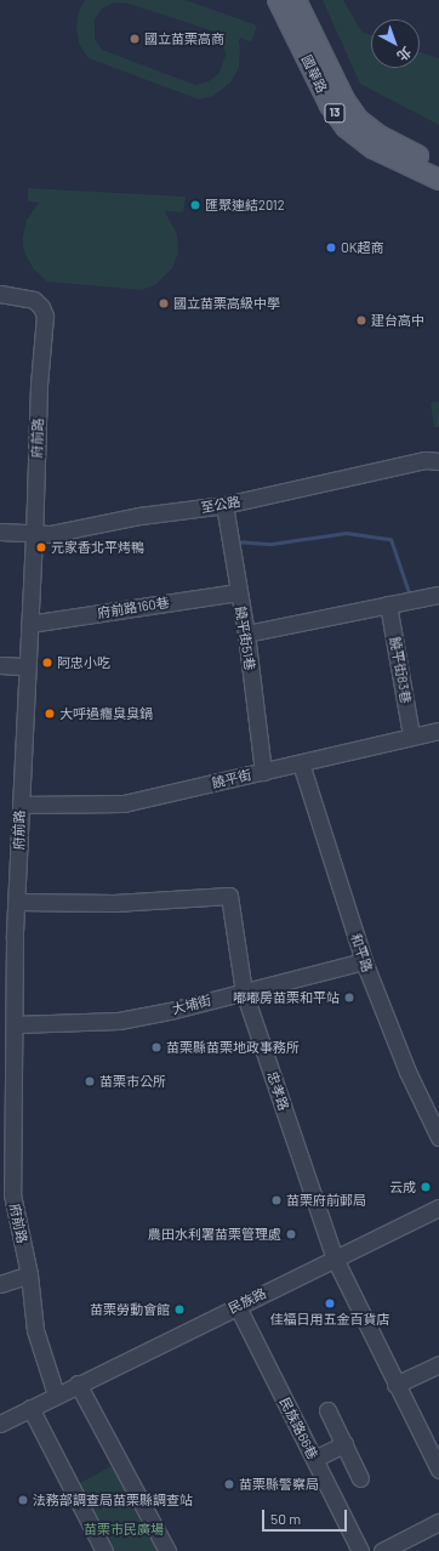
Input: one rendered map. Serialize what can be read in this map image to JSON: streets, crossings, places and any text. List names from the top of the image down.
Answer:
{
  "streets": {
    "main road": ["國華路", "13"],
    "street": [
      "府前路",
      "至公路",
      "府前路160巷",
      "饒平街51巷",
      "饒平街83巷",
      "饒平街",
      "和平路",
      "大埔街",
      "忠孝路",
      "民族路",
      "民族路66巷"
    ]
  },
  "crossings": [
    ["府前路", "至公路"],
    ["府前路", "府前路160巷"],
    ["府前路", "饒平街"],
    ["府前路", "大埔街"],
    ["府前路", "忠孝路"],
    ["府前路", "民族路"],
    ["至公路", "饒平街51巷"],
    ["府前路160巷", "饒平街51巷"],
    ["饒平街51巷", "饒平街"],
    ["饒平街83巷", "饒平街"],
    ["饒平街", "和平路"],
    ["和平路", "大埔街"],
    ["大埔街", "忠孝路"],
    ["忠孝路", "民族路"],
    ["民族路", "民族路66巷"]
  ],
  "parks": ["苗栗市民廣場"],
  "places": [
    "國立苗栗高商",
    "匯聚連結2012",
    "OK超商",
    "國立苗栗高級中學",
    "建台高中",
    "元家香北平烤鴨",
    "阿忠小吃",
    "大呼過癮臭臭鍋",
    "嘟嘟房苗栗和平站",
    "苗栗縣苗栗地政事務所",
    "苗栗市公所",
    "云成",
    "苗栗府前郵局",
    "農田水利署苗栗管理處",
    "佳福日用五金百貨店",
    "苗栗勞動會館",
    "苗栗縣警察局",
    "法務部調查局苗栗縣調查站"
  ],
  "scale_bar": "50 m",
  "north": "bottom right"
}
